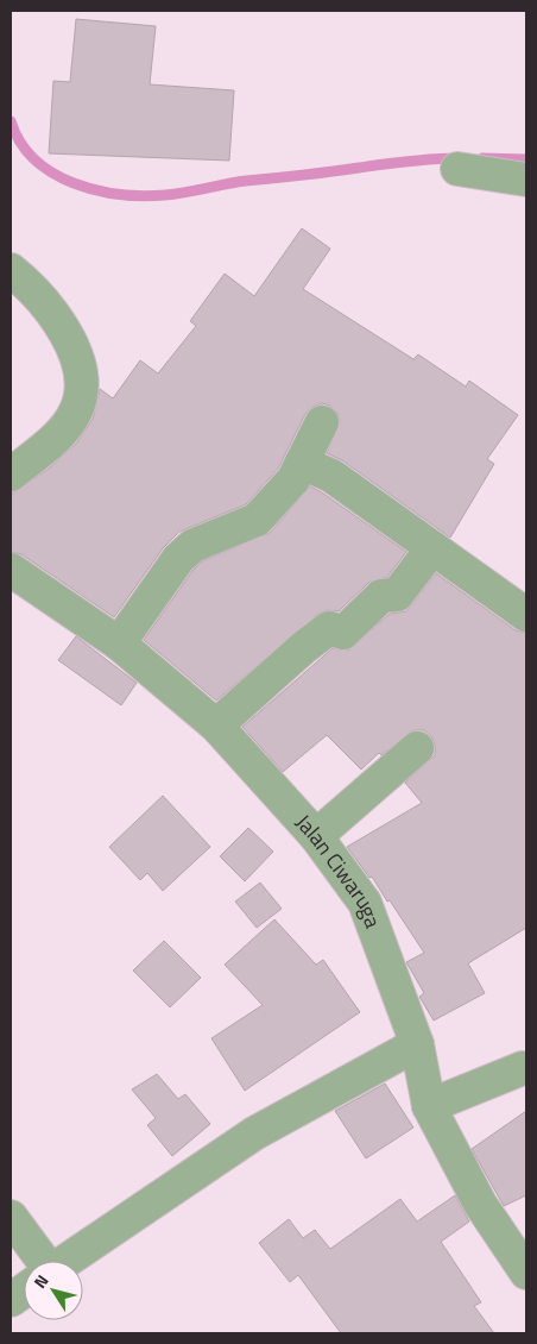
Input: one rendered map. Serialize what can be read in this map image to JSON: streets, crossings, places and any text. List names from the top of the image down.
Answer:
{
  "streets": {
    "street": ["Jalan Ciwaruga"]
  },
  "north": "top left"
}
